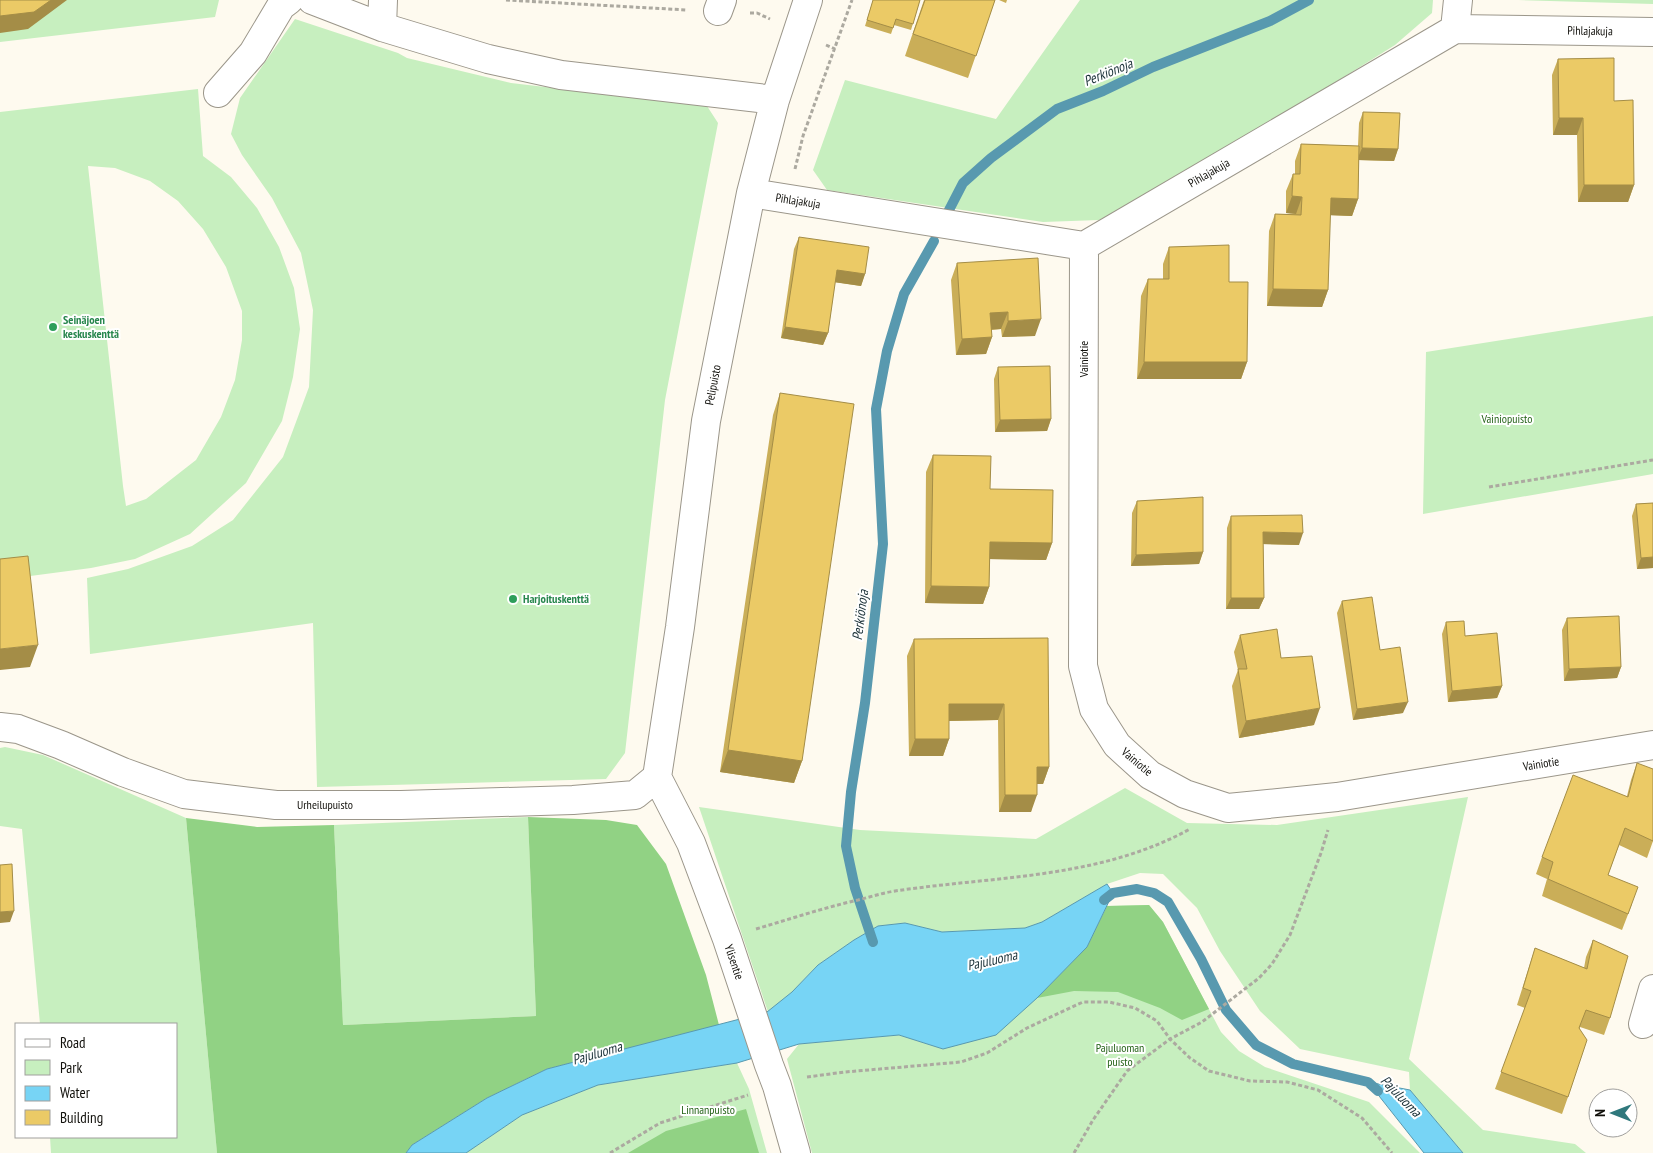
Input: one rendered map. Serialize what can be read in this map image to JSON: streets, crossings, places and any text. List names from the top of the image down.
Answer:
{
  "streets": {
    "street": [
      "Pihlajakuja",
      "Vainiotie",
      "Pelipuisto",
      "Urheilupuisto",
      "Ylisentie"
    ]
  },
  "crossings": [
    ["Pihlajakuja", "Vainiotie"],
    ["Pihlajakuja", "Pelipuisto"],
    ["Pelipuisto", "Urheilupuisto"],
    ["Pelipuisto", "Ylisentie"],
    ["Urheilupuisto", "Ylisentie"]
  ],
  "water": ["Perkiönoja", "Pajuluoma"],
  "parks": ["Vainiopuisto", "Pajuluoman puisto", "Linnanpuisto"],
  "places": ["Seinäjoen keskuskenttä", "Harjoituskenttä"],
  "legend": [
    "Road",
    "Park",
    "Water",
    "Building"
  ],
  "north": "left"
}
